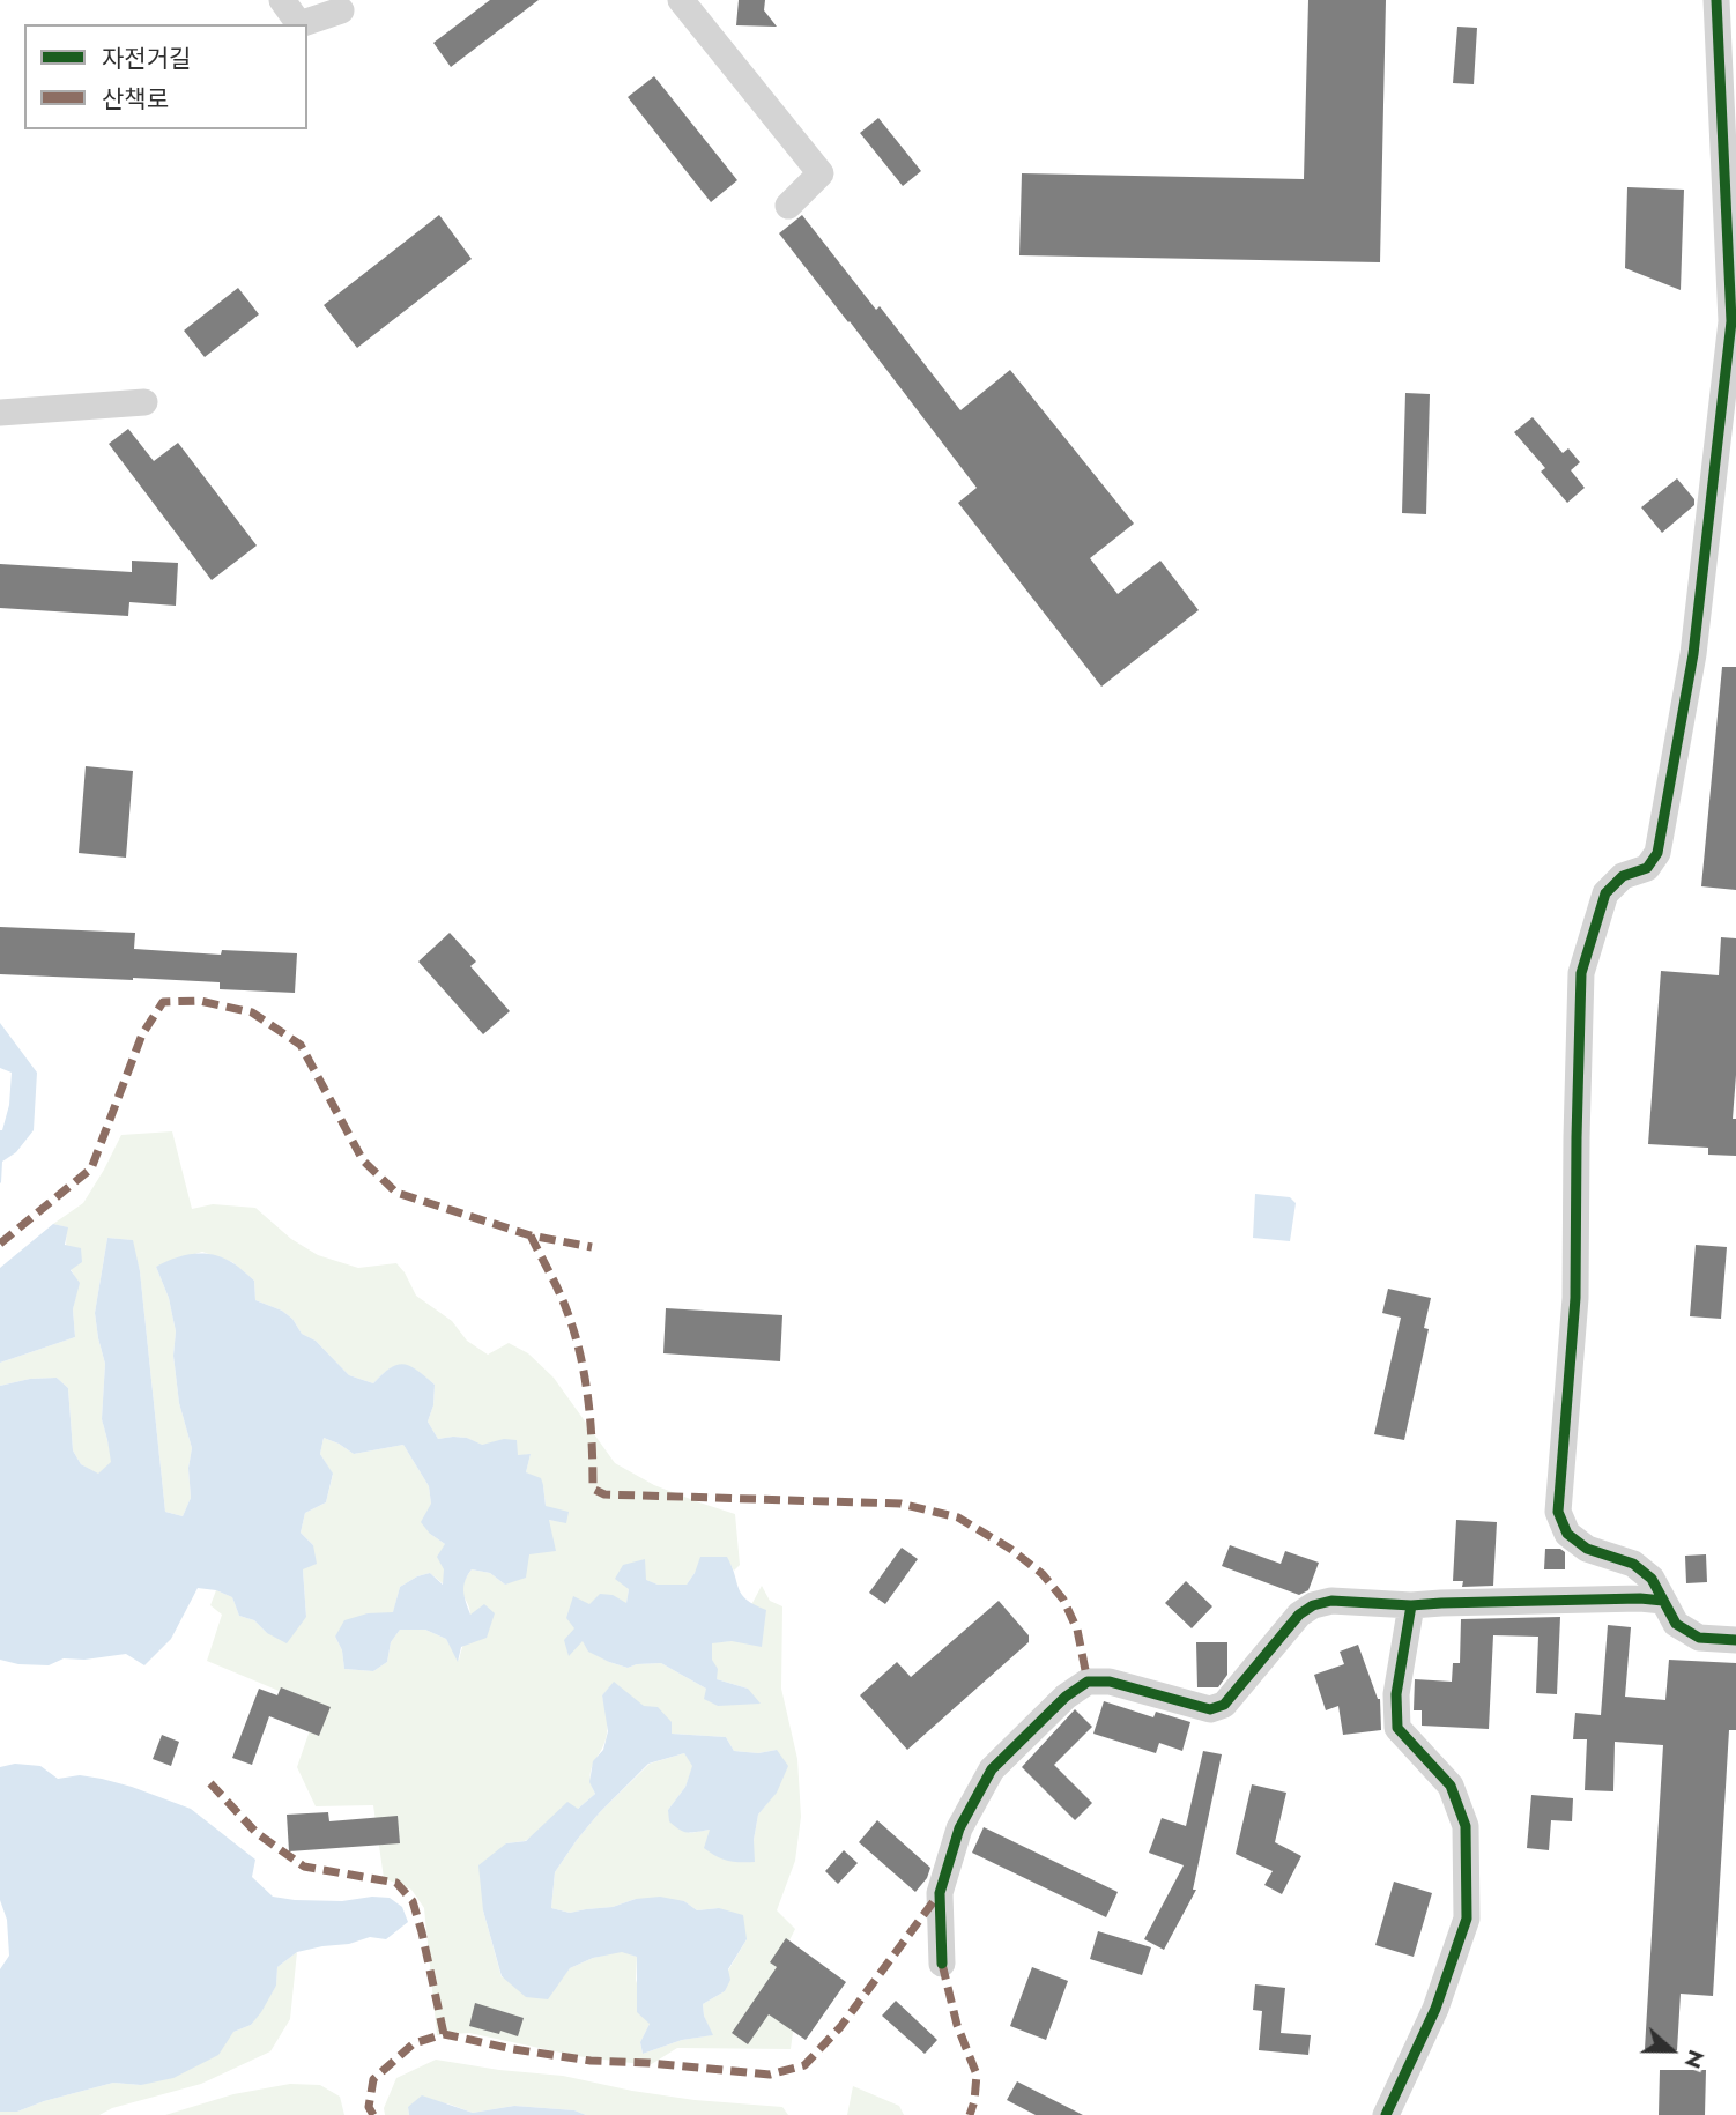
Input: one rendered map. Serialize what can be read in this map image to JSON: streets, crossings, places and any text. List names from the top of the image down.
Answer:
{
  "legend": ["자전거길", "산책로"],
  "north": "right"
}
